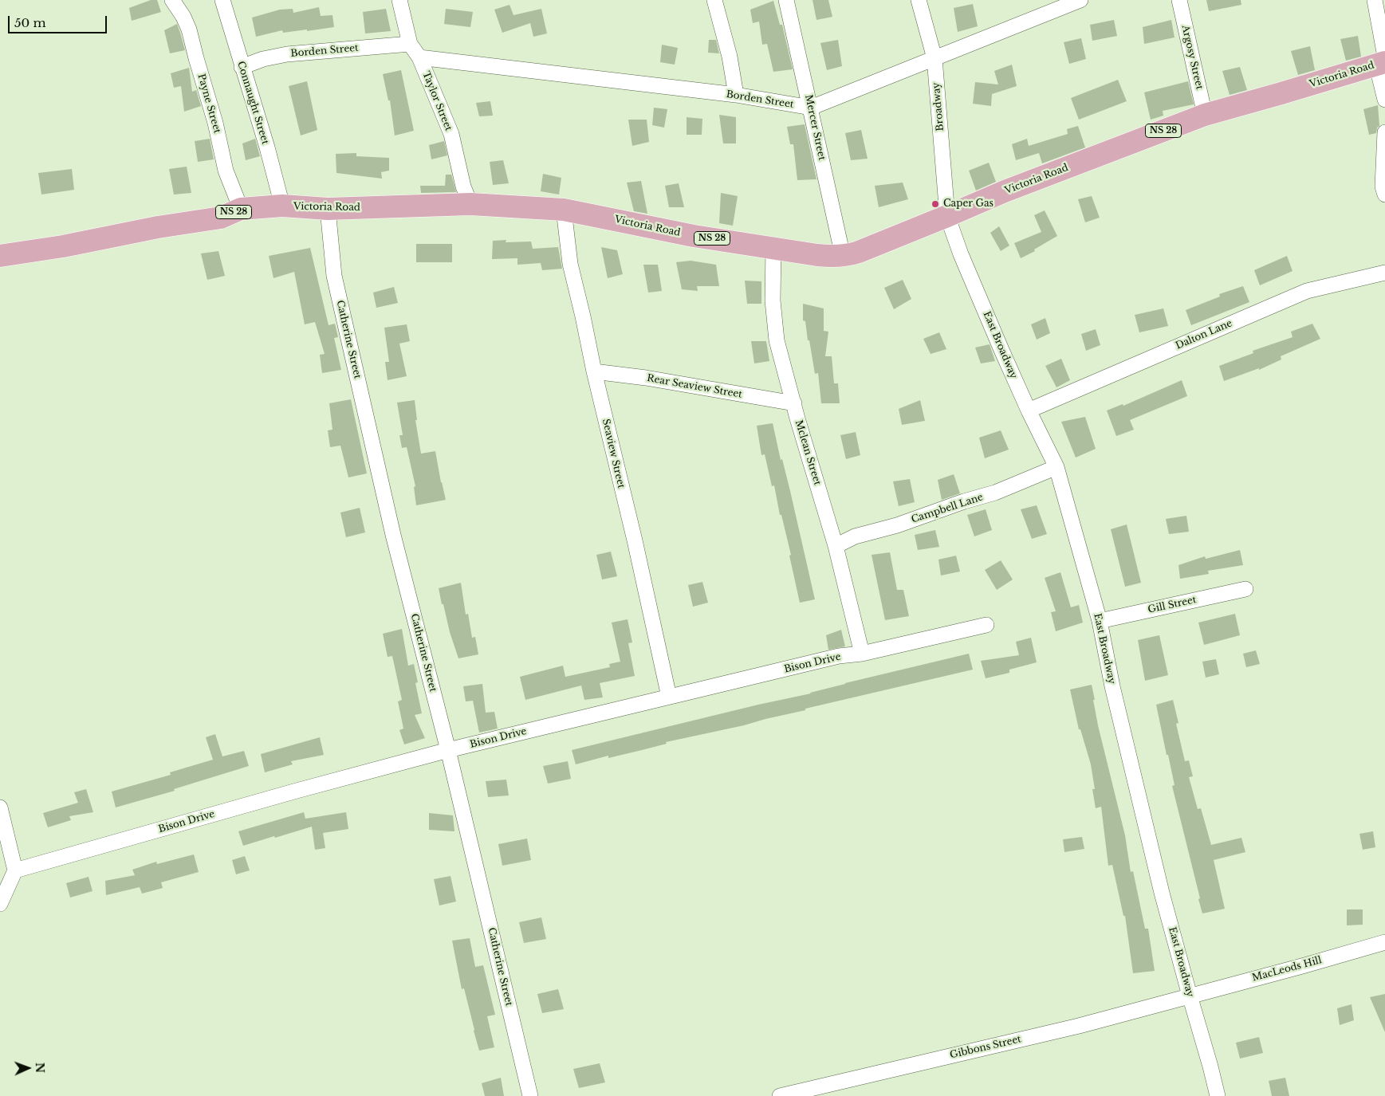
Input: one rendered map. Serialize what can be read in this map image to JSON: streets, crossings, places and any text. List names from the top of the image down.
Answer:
{
  "streets": {
    "main road": ["Victoria Road", "NS 28"],
    "street": [
      "Borden Street",
      "Argosy Street",
      "Taylor Street",
      "Connaught Street",
      "Payne Street",
      "Broadway",
      "Mercer Street",
      "Dalton Lane",
      "Catherine Street",
      "East Broadway",
      "Rear Seaview Street",
      "Mclean Street",
      "Seaview Street",
      "Campbell Lane",
      "Gill Street",
      "Bison Drive",
      "MacLeods Hill",
      "Gibbons Street"
    ]
  },
  "crossings": [
    ["Borden Street", "Taylor Street"],
    ["Borden Street", "Connaught Street"],
    ["Borden Street", "Mercer Street"],
    ["Argosy Street", "Victoria Road"],
    ["Victoria Road", "Taylor Street"],
    ["Victoria Road", "Connaught Street"],
    ["Victoria Road", "Payne Street"],
    ["Victoria Road", "Broadway"],
    ["Victoria Road", "Mercer Street"],
    ["Victoria Road", "Catherine Street"],
    ["Victoria Road", "East Broadway"],
    ["Victoria Road", "Mclean Street"],
    ["Victoria Road", "Seaview Street"],
    ["Broadway", "East Broadway"],
    ["Dalton Lane", "East Broadway"],
    ["Catherine Street", "Bison Drive"],
    ["East Broadway", "Campbell Lane"],
    ["East Broadway", "Gill Street"],
    ["East Broadway", "MacLeods Hill"],
    ["East Broadway", "Gibbons Street"],
    ["Rear Seaview Street", "Mclean Street"],
    ["Rear Seaview Street", "Seaview Street"],
    ["Mclean Street", "Campbell Lane"],
    ["Mclean Street", "Bison Drive"],
    ["Seaview Street", "Bison Drive"],
    ["MacLeods Hill", "Gibbons Street"]
  ],
  "places": ["Caper Gas"],
  "scale_bar": "50 m",
  "north": "right"
}
